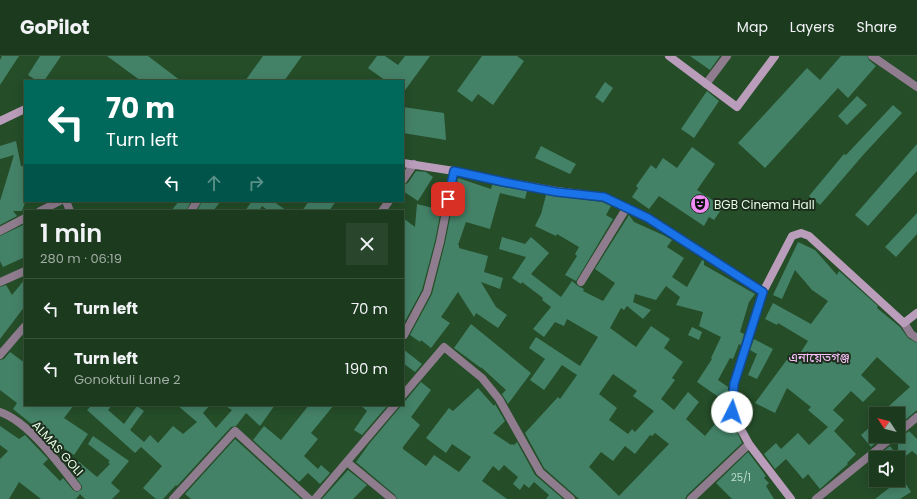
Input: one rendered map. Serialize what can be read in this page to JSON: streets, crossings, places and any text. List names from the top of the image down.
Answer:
{
  "streets": {
    "street": ["ALMAS GOLI"]
  },
  "districts": ["এনায়েতগঞ্জ"],
  "places": {
    "theatre": ["BGB Cinema Hall"]
  },
  "house_numbers": ["25/1"],
  "north": "top left",
  "page": {
    "header": "GoPilot",
    "nav": ["Map", "Layers", "Share"],
    "turn": ["70 m", "Turn left"],
    "heading": ["1 min", "280 m · 06:19"],
    "list": [
      {
        "name": "Turn left",
        "value": "70 m"
      },
      {
        "name": "Turn left",
        "note": "Gonoktuli Lane 2",
        "value": "190 m"
      }
    ]
  }
}
